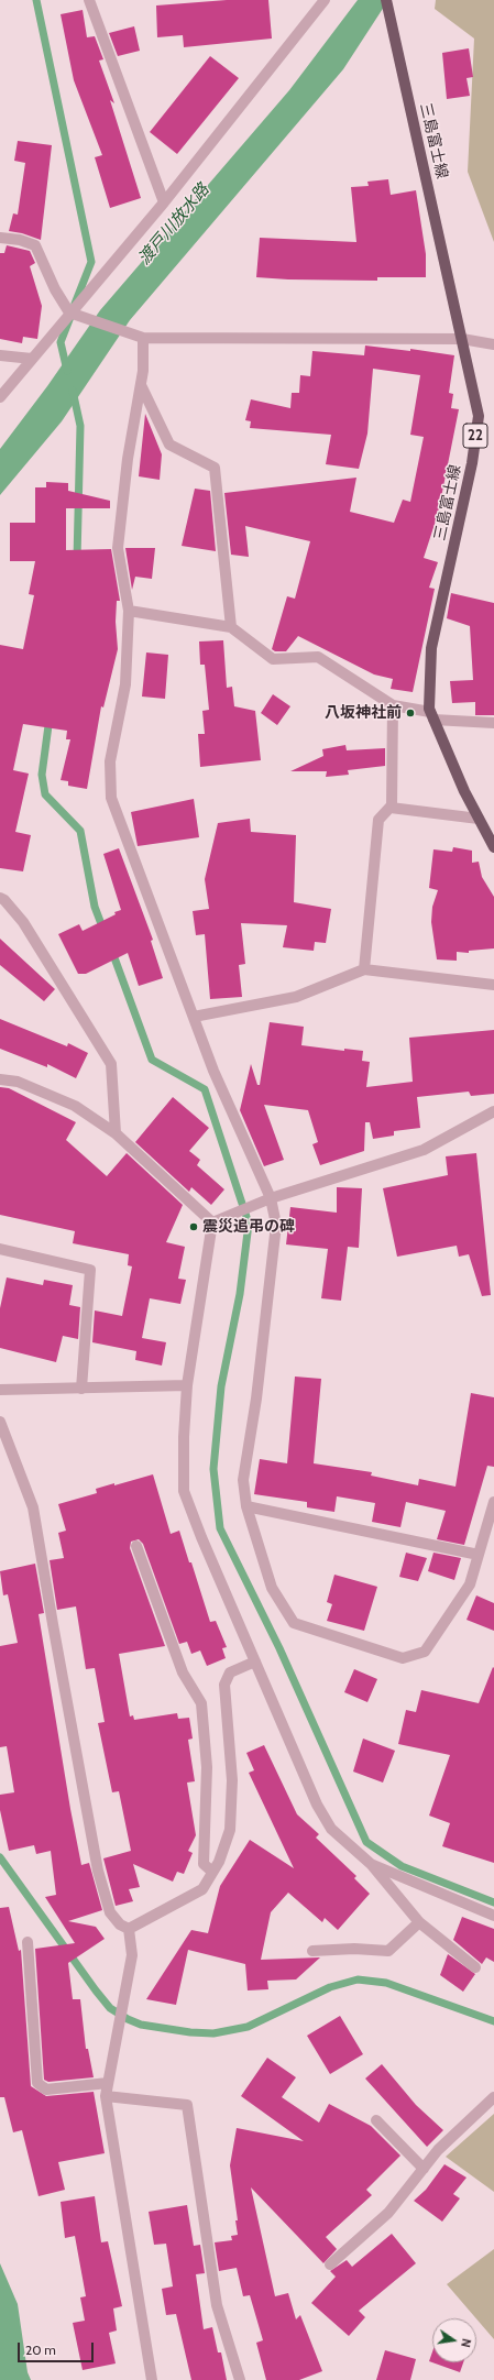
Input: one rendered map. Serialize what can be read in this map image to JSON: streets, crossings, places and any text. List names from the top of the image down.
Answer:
{
  "streets": {
    "main road": ["三島富士線", "22"]
  },
  "water": ["渡戸川放水路"],
  "places": ["八坂神社前", "震災追弔の碑"],
  "scale_bar": "20 m",
  "north": "right"
}
